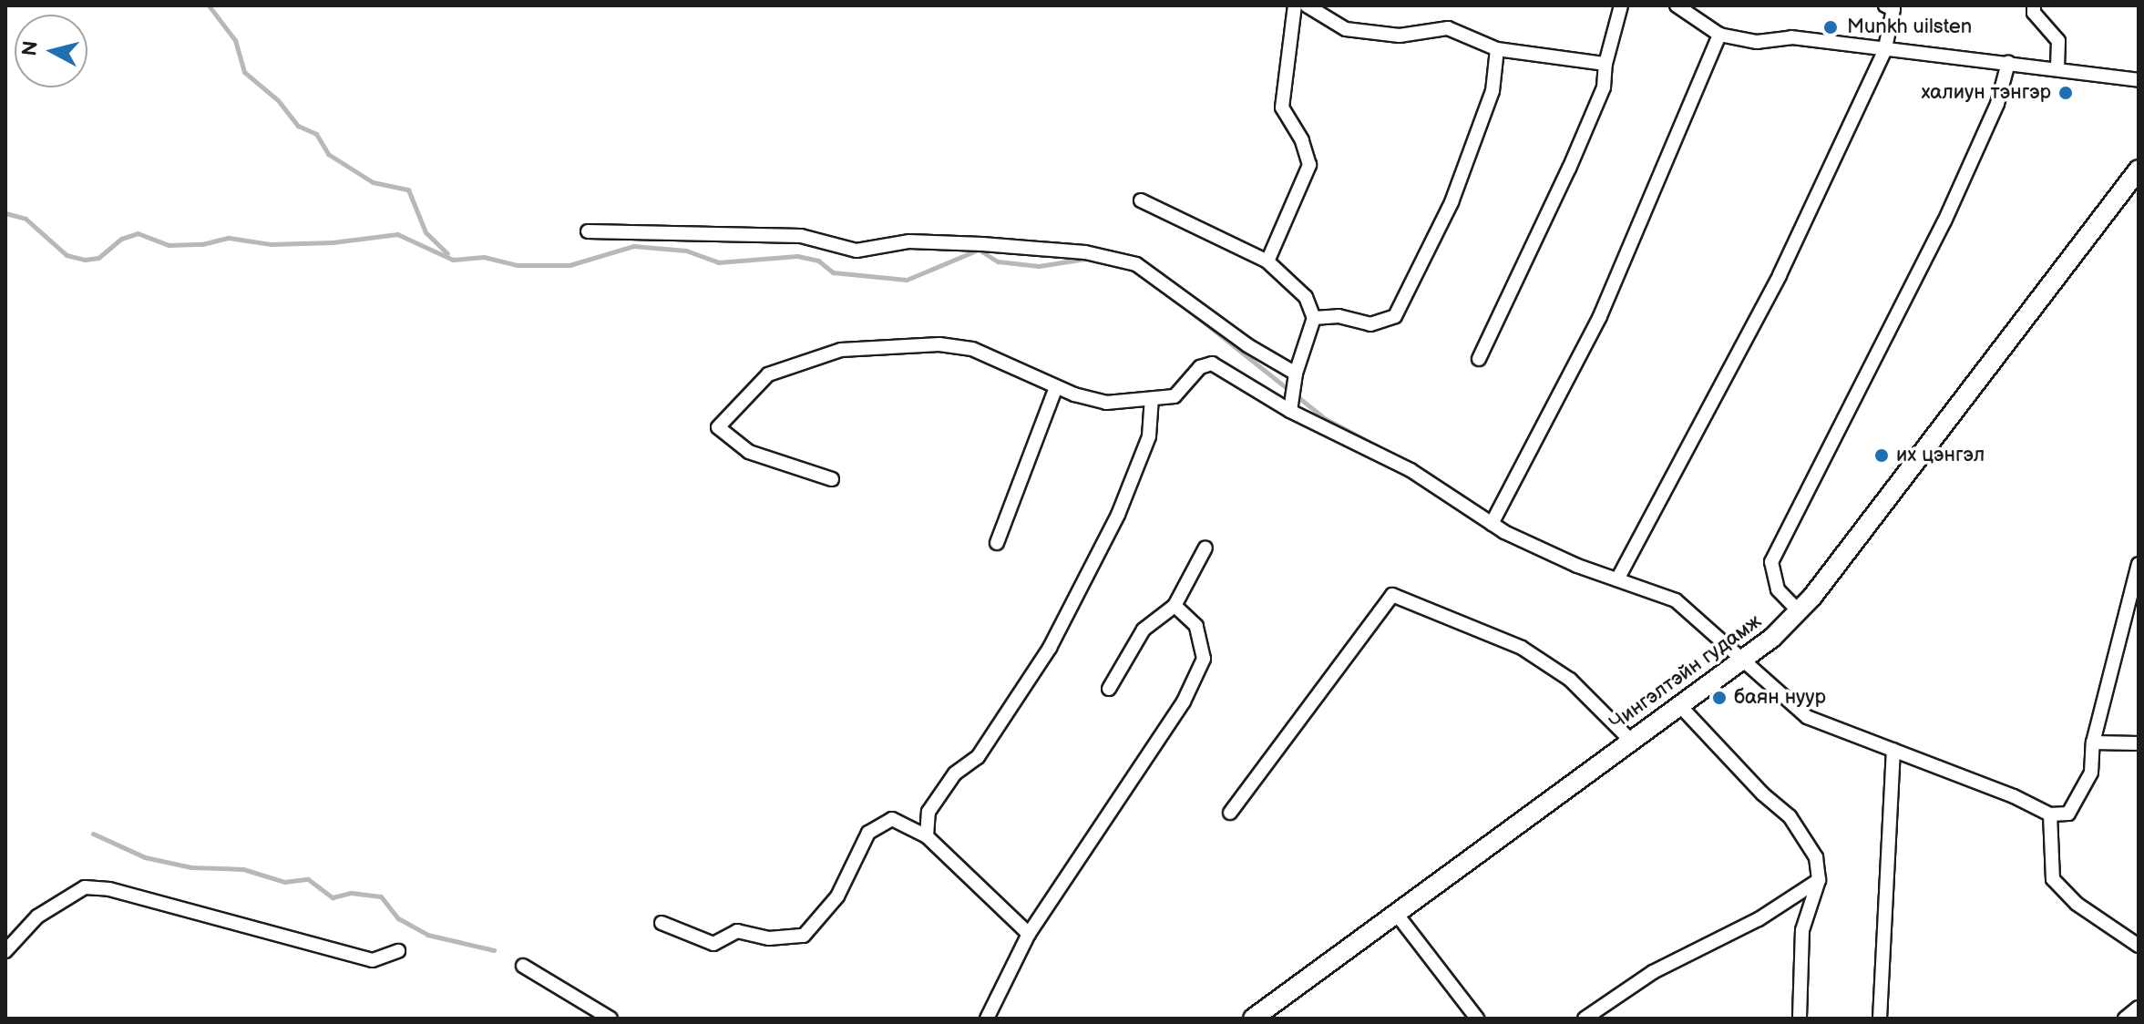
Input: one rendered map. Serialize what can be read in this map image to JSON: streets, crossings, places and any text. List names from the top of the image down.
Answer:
{
  "streets": {
    "main road": ["Чингэлтэйн гудамж"]
  },
  "places": [
    "Munkh uilsten",
    "халиун тэнгэр",
    "их цэнгэл",
    "баян нуур"
  ],
  "north": "left"
}
